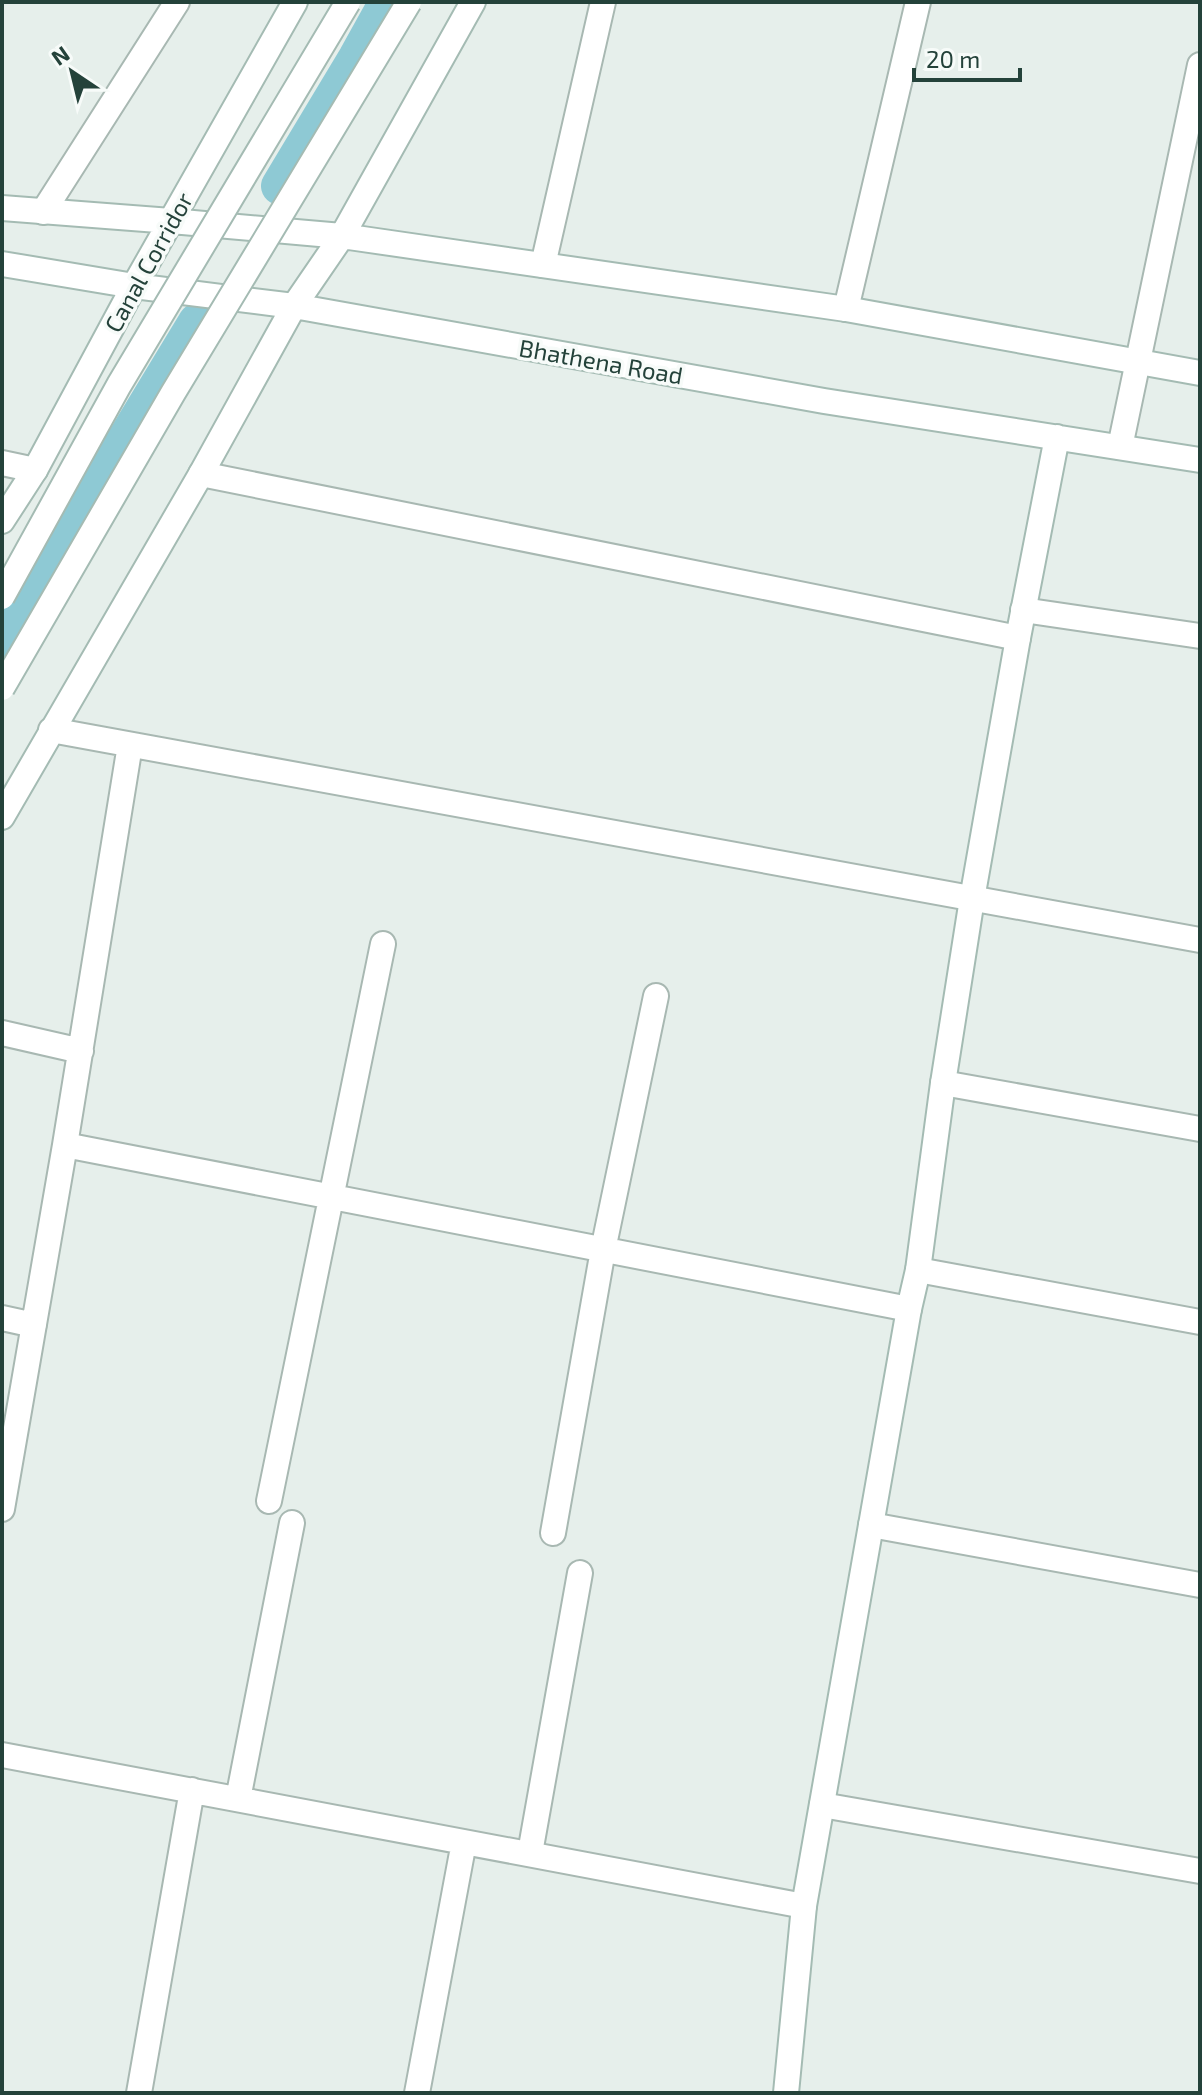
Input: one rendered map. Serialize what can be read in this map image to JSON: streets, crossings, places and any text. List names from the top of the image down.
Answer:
{
  "streets": {
    "street": ["Canal Corridor", "Bhathena Road"]
  },
  "crossings": [
    ["Canal Corridor", "Bhathena Road"]
  ],
  "scale_bar": "20 m",
  "north": "top left"
}
